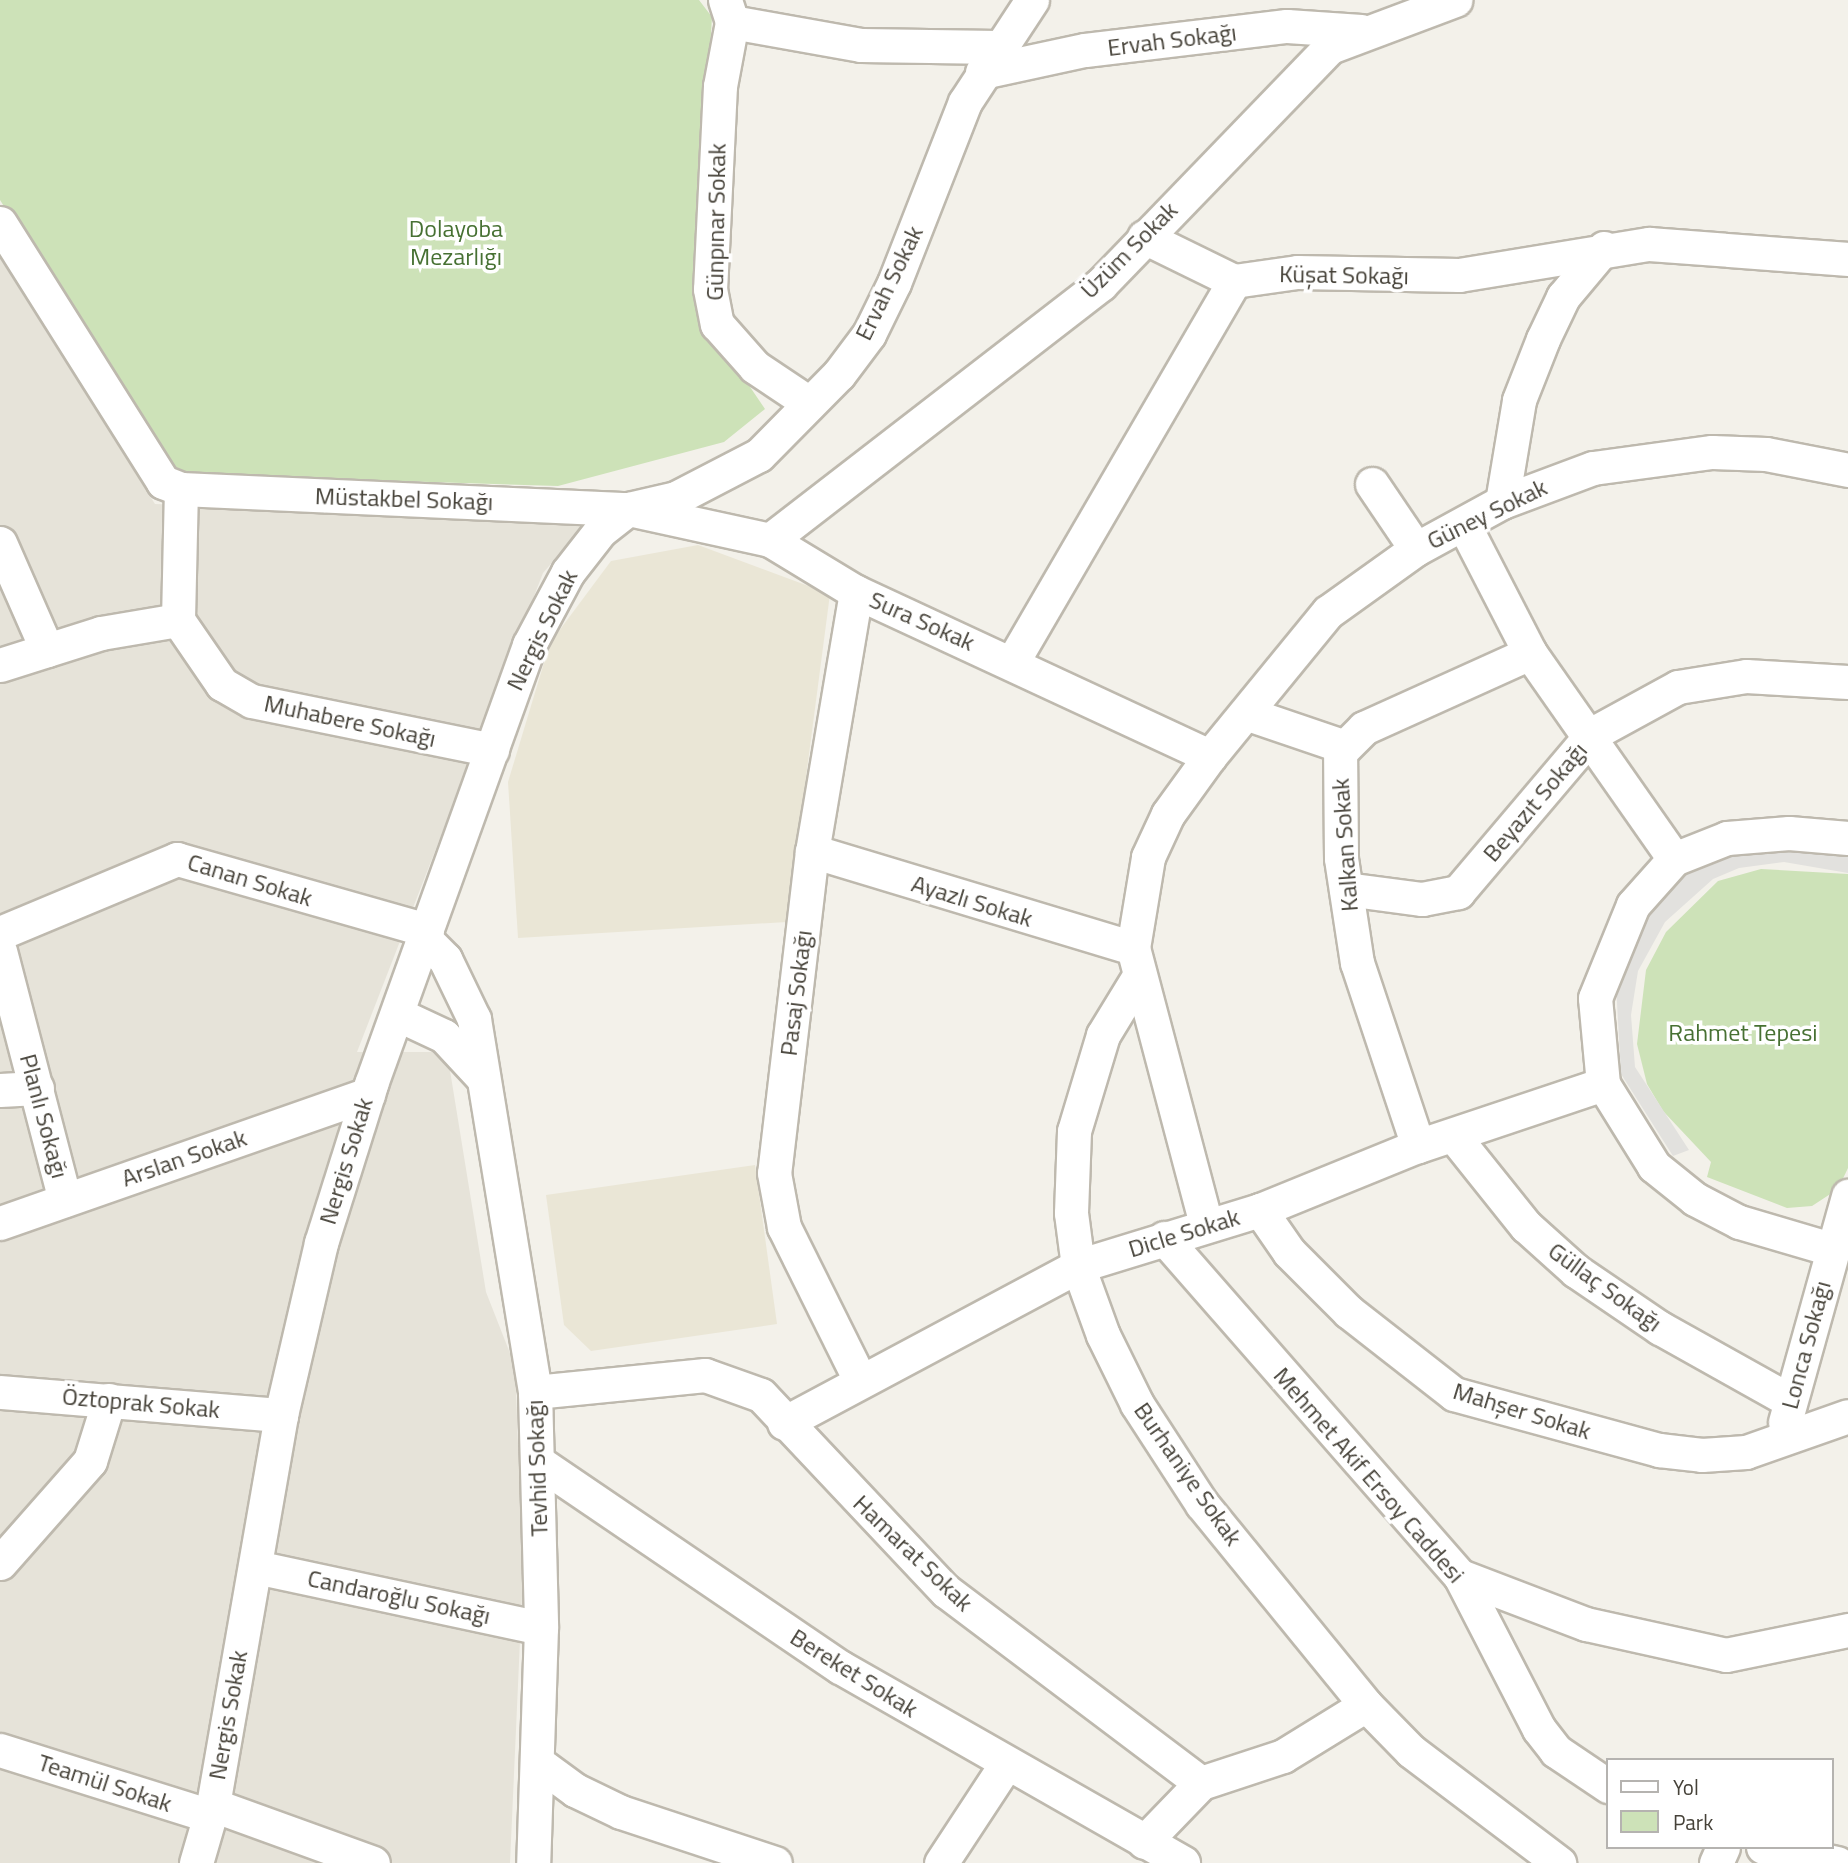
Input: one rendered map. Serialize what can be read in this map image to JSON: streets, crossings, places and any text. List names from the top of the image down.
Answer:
{
  "streets": {
    "street": [
      "Ervah Sokağı",
      "Günpınar Sokak",
      "Üzüm Sokak",
      "Küşat Sokağı",
      "Ervah Sokak",
      "Müstakbel Sokağı",
      "Güney Sokak",
      "Sura Sokak",
      "Nergis Sokak",
      "Muhabere Sokağı",
      "Beyazıt Sokağı",
      "Kalkan Sokak",
      "Canan Sokak",
      "Ayazlı Sokak",
      "Pasaj Sokağı",
      "Planlı Sokağı",
      "Arslan Sokak",
      "Dicle Sokak",
      "Güllaç Sokağı",
      "Lonca Sokağı",
      "Öztoprak Sokak",
      "Mahşer Sokak",
      "Tevhid Sokağı",
      "Burhaniye Sokak",
      "Mehmet Akif Ersoy Caddesi",
      "Hamarat Sokak",
      "Candaroğlu Sokağı",
      "Bereket Sokak",
      "Teamül Sokak"
    ]
  },
  "crossings": [
    ["Ervah Sokağı", "Günpınar Sokak"],
    ["Ervah Sokağı", "Üzüm Sokak"],
    ["Ervah Sokağı", "Ervah Sokak"],
    ["Günpınar Sokak", "Ervah Sokak"],
    ["Üzüm Sokak", "Sura Sokak"],
    ["Ervah Sokak", "Müstakbel Sokağı"],
    ["Ervah Sokak", "Sura Sokak"],
    ["Ervah Sokak", "Nergis Sokak"],
    ["Müstakbel Sokağı", "Sura Sokak"],
    ["Müstakbel Sokağı", "Nergis Sokak"],
    ["Güney Sokak", "Sura Sokak"],
    ["Sura Sokak", "Nergis Sokak"],
    ["Sura Sokak", "Pasaj Sokağı"],
    ["Nergis Sokak", "Muhabere Sokağı"],
    ["Nergis Sokak", "Canan Sokak"],
    ["Nergis Sokak", "Arslan Sokak"],
    ["Nergis Sokak", "Öztoprak Sokak"],
    ["Nergis Sokak", "Tevhid Sokağı"],
    ["Nergis Sokak", "Candaroğlu Sokağı"],
    ["Nergis Sokak", "Teamül Sokak"],
    ["Beyazıt Sokağı", "Kalkan Sokak"],
    ["Kalkan Sokak", "Dicle Sokak"],
    ["Canan Sokak", "Tevhid Sokağı"],
    ["Ayazlı Sokak", "Pasaj Sokağı"],
    ["Ayazlı Sokak", "Burhaniye Sokak"],
    ["Pasaj Sokağı", "Dicle Sokak"],
    ["Planlı Sokağı", "Arslan Sokak"],
    ["Dicle Sokak", "Güllaç Sokağı"],
    ["Dicle Sokak", "Mahşer Sokak"],
    ["Dicle Sokak", "Burhaniye Sokak"],
    ["Dicle Sokak", "Mehmet Akif Ersoy Caddesi"],
    ["Dicle Sokak", "Hamarat Sokak"],
    ["Güllaç Sokağı", "Lonca Sokağı"],
    ["Lonca Sokağı", "Mahşer Sokak"],
    ["Tevhid Sokağı", "Hamarat Sokak"],
    ["Tevhid Sokağı", "Candaroğlu Sokağı"],
    ["Tevhid Sokağı", "Bereket Sokak"]
  ],
  "parks": ["Dolayoba Mezarlığı", "Rahmet Tepesi"],
  "legend": ["Yol", "Park"]
}
